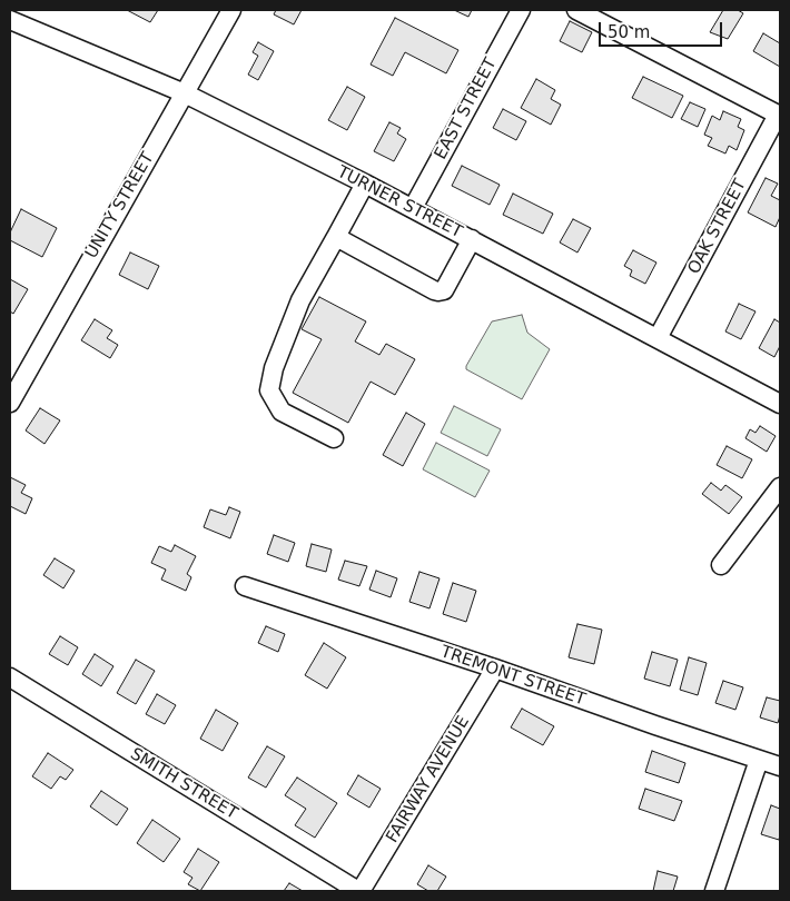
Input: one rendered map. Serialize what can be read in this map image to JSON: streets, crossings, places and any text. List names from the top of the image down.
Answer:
{
  "streets": {
    "street": [
      "EAST STREET",
      "TURNER STREET",
      "UNITY STREET",
      "OAK STREET",
      "TREMONT STREET",
      "FAIRWAY AVENUE",
      "SMITH STREET"
    ]
  },
  "crossings": [
    ["EAST STREET", "TURNER STREET"],
    ["TURNER STREET", "UNITY STREET"],
    ["TURNER STREET", "OAK STREET"],
    ["TREMONT STREET", "FAIRWAY AVENUE"],
    ["FAIRWAY AVENUE", "SMITH STREET"]
  ],
  "scale_bar": "50 m"
}
